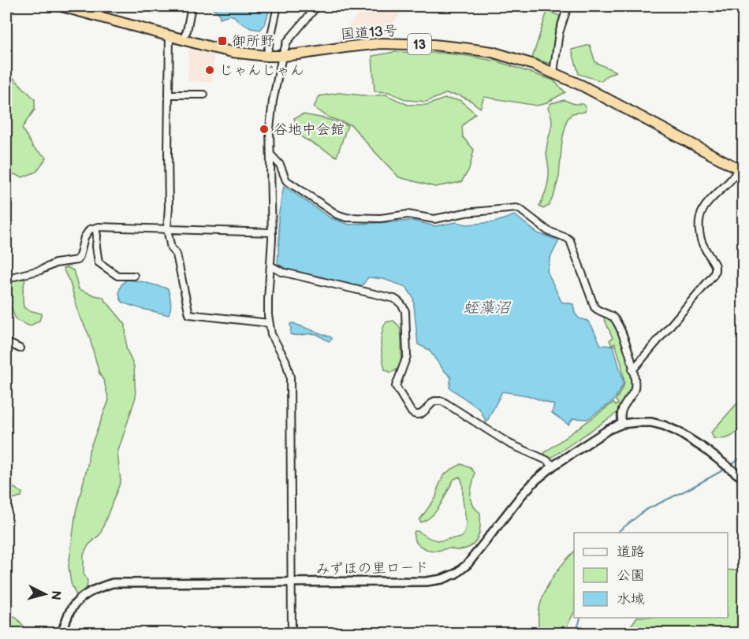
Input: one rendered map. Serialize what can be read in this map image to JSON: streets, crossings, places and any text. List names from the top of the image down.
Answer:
{
  "streets": {
    "highway": ["国道13号", "13"],
    "street": ["みずほの里ロード"]
  },
  "water": ["蛭藻沼"],
  "places": {
    "transit": ["御所野"],
    "other": ["じゃんじゃん", "谷地中会館"]
  },
  "legend": ["道路", "公園", "水域"],
  "north": "right"
}
